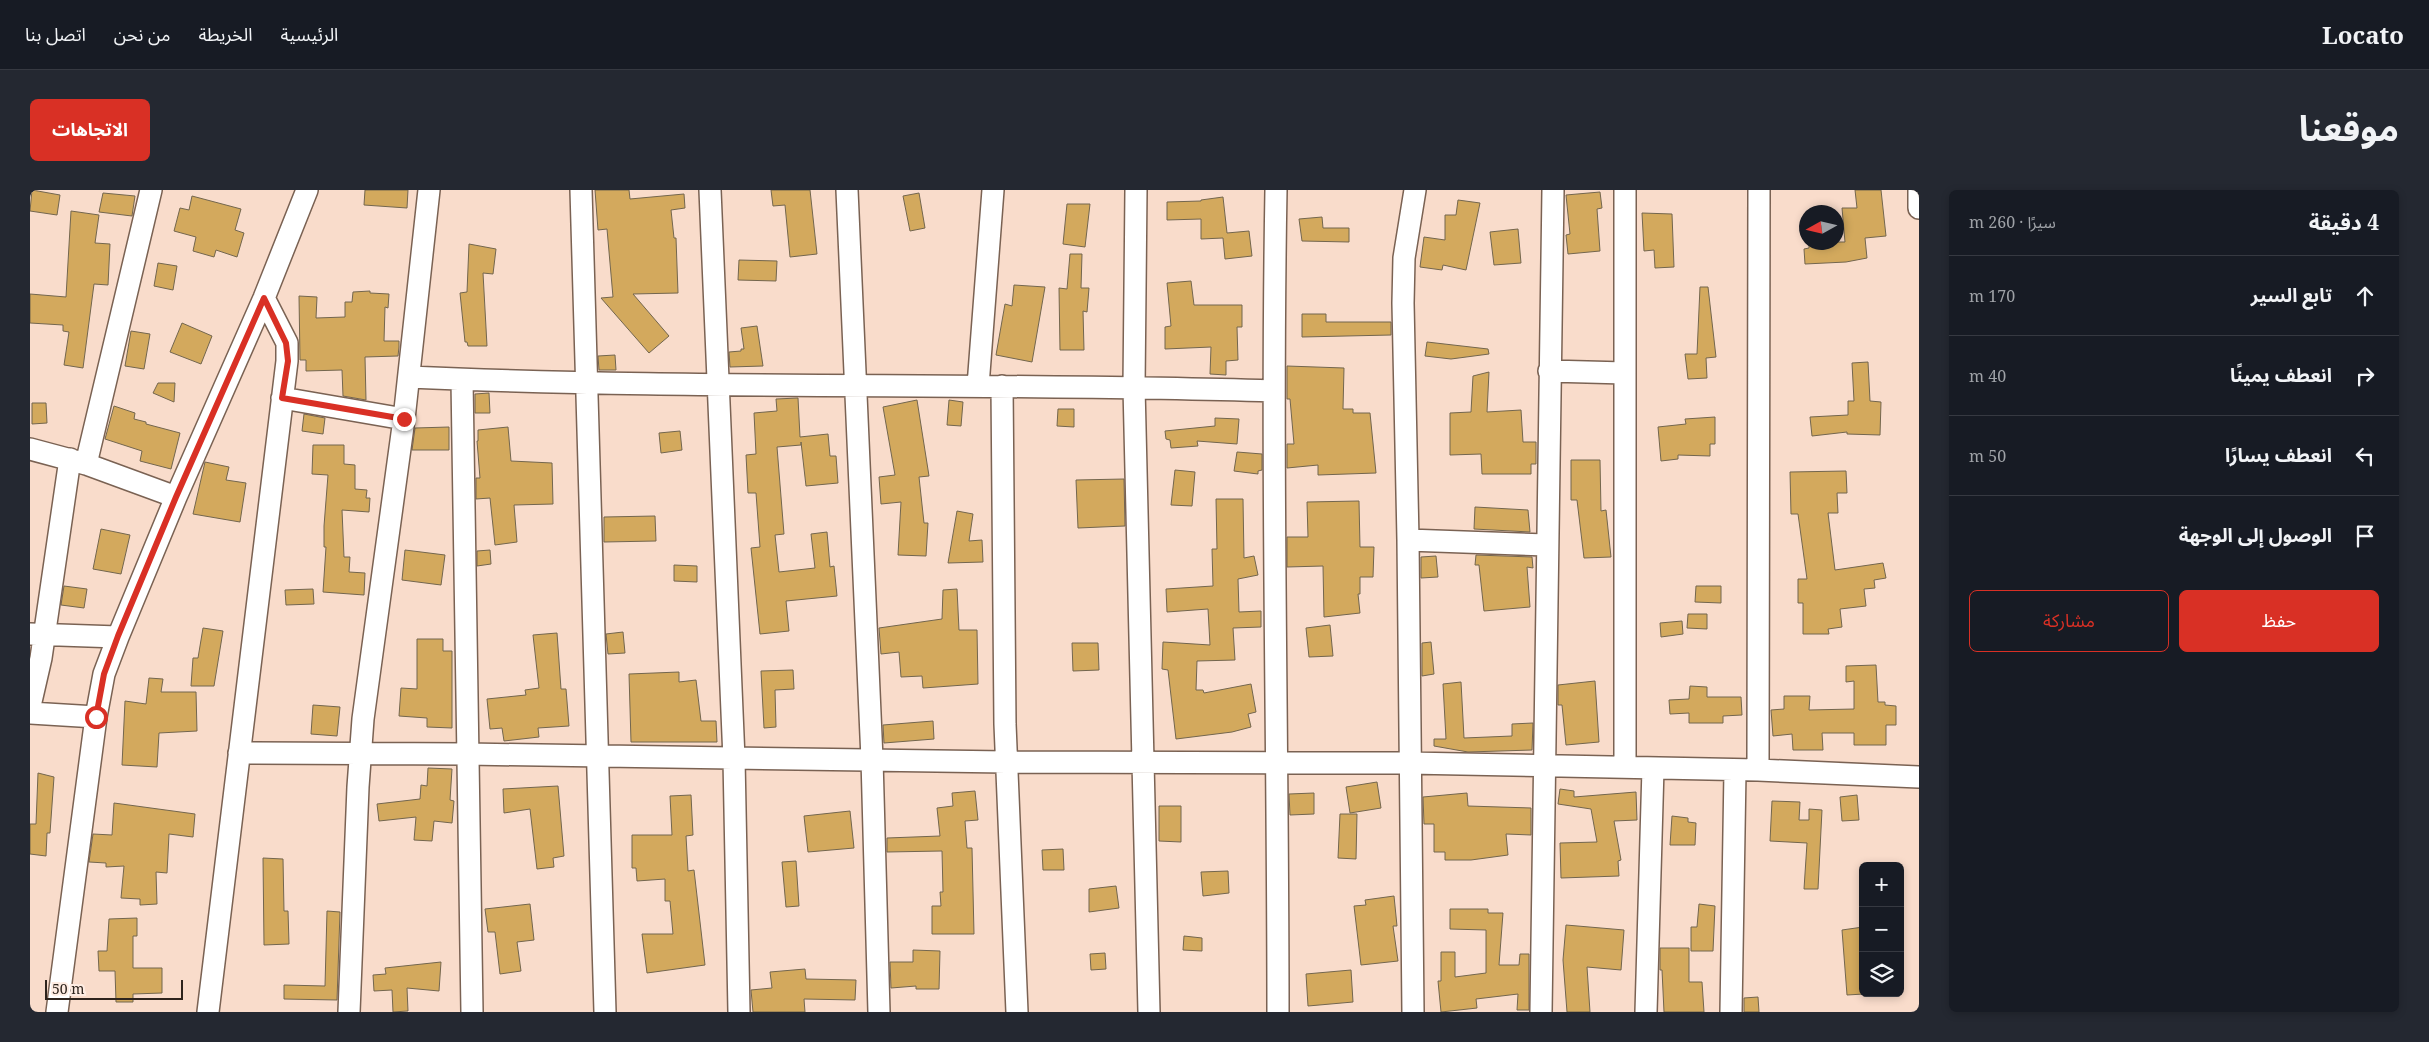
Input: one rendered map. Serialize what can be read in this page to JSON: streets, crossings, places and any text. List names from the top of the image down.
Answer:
{
  "scale_bar": "50 m",
  "north": "left",
  "page": {
    "header": "Locato",
    "nav": [
      "الرئيسية",
      "الخريطة",
      "من نحن",
      "اتصل بنا"
    ],
    "title": "موقعنا",
    "buttons": [
      "الاتجاهات",
      ["حفظ", "مشاركة"]
    ],
    "heading": ["4 دقيقة", "سيرًا · 260 m"],
    "list": [
      ["تابع السير", "170 m"],
      ["انعطف يمينًا", "40 m"],
      ["انعطف يسارًا", "50 m"],
      "الوصول إلى الوجهة"
    ],
    "map_buttons": ["+", "−"],
    "scale": "50 m"
  }
}
